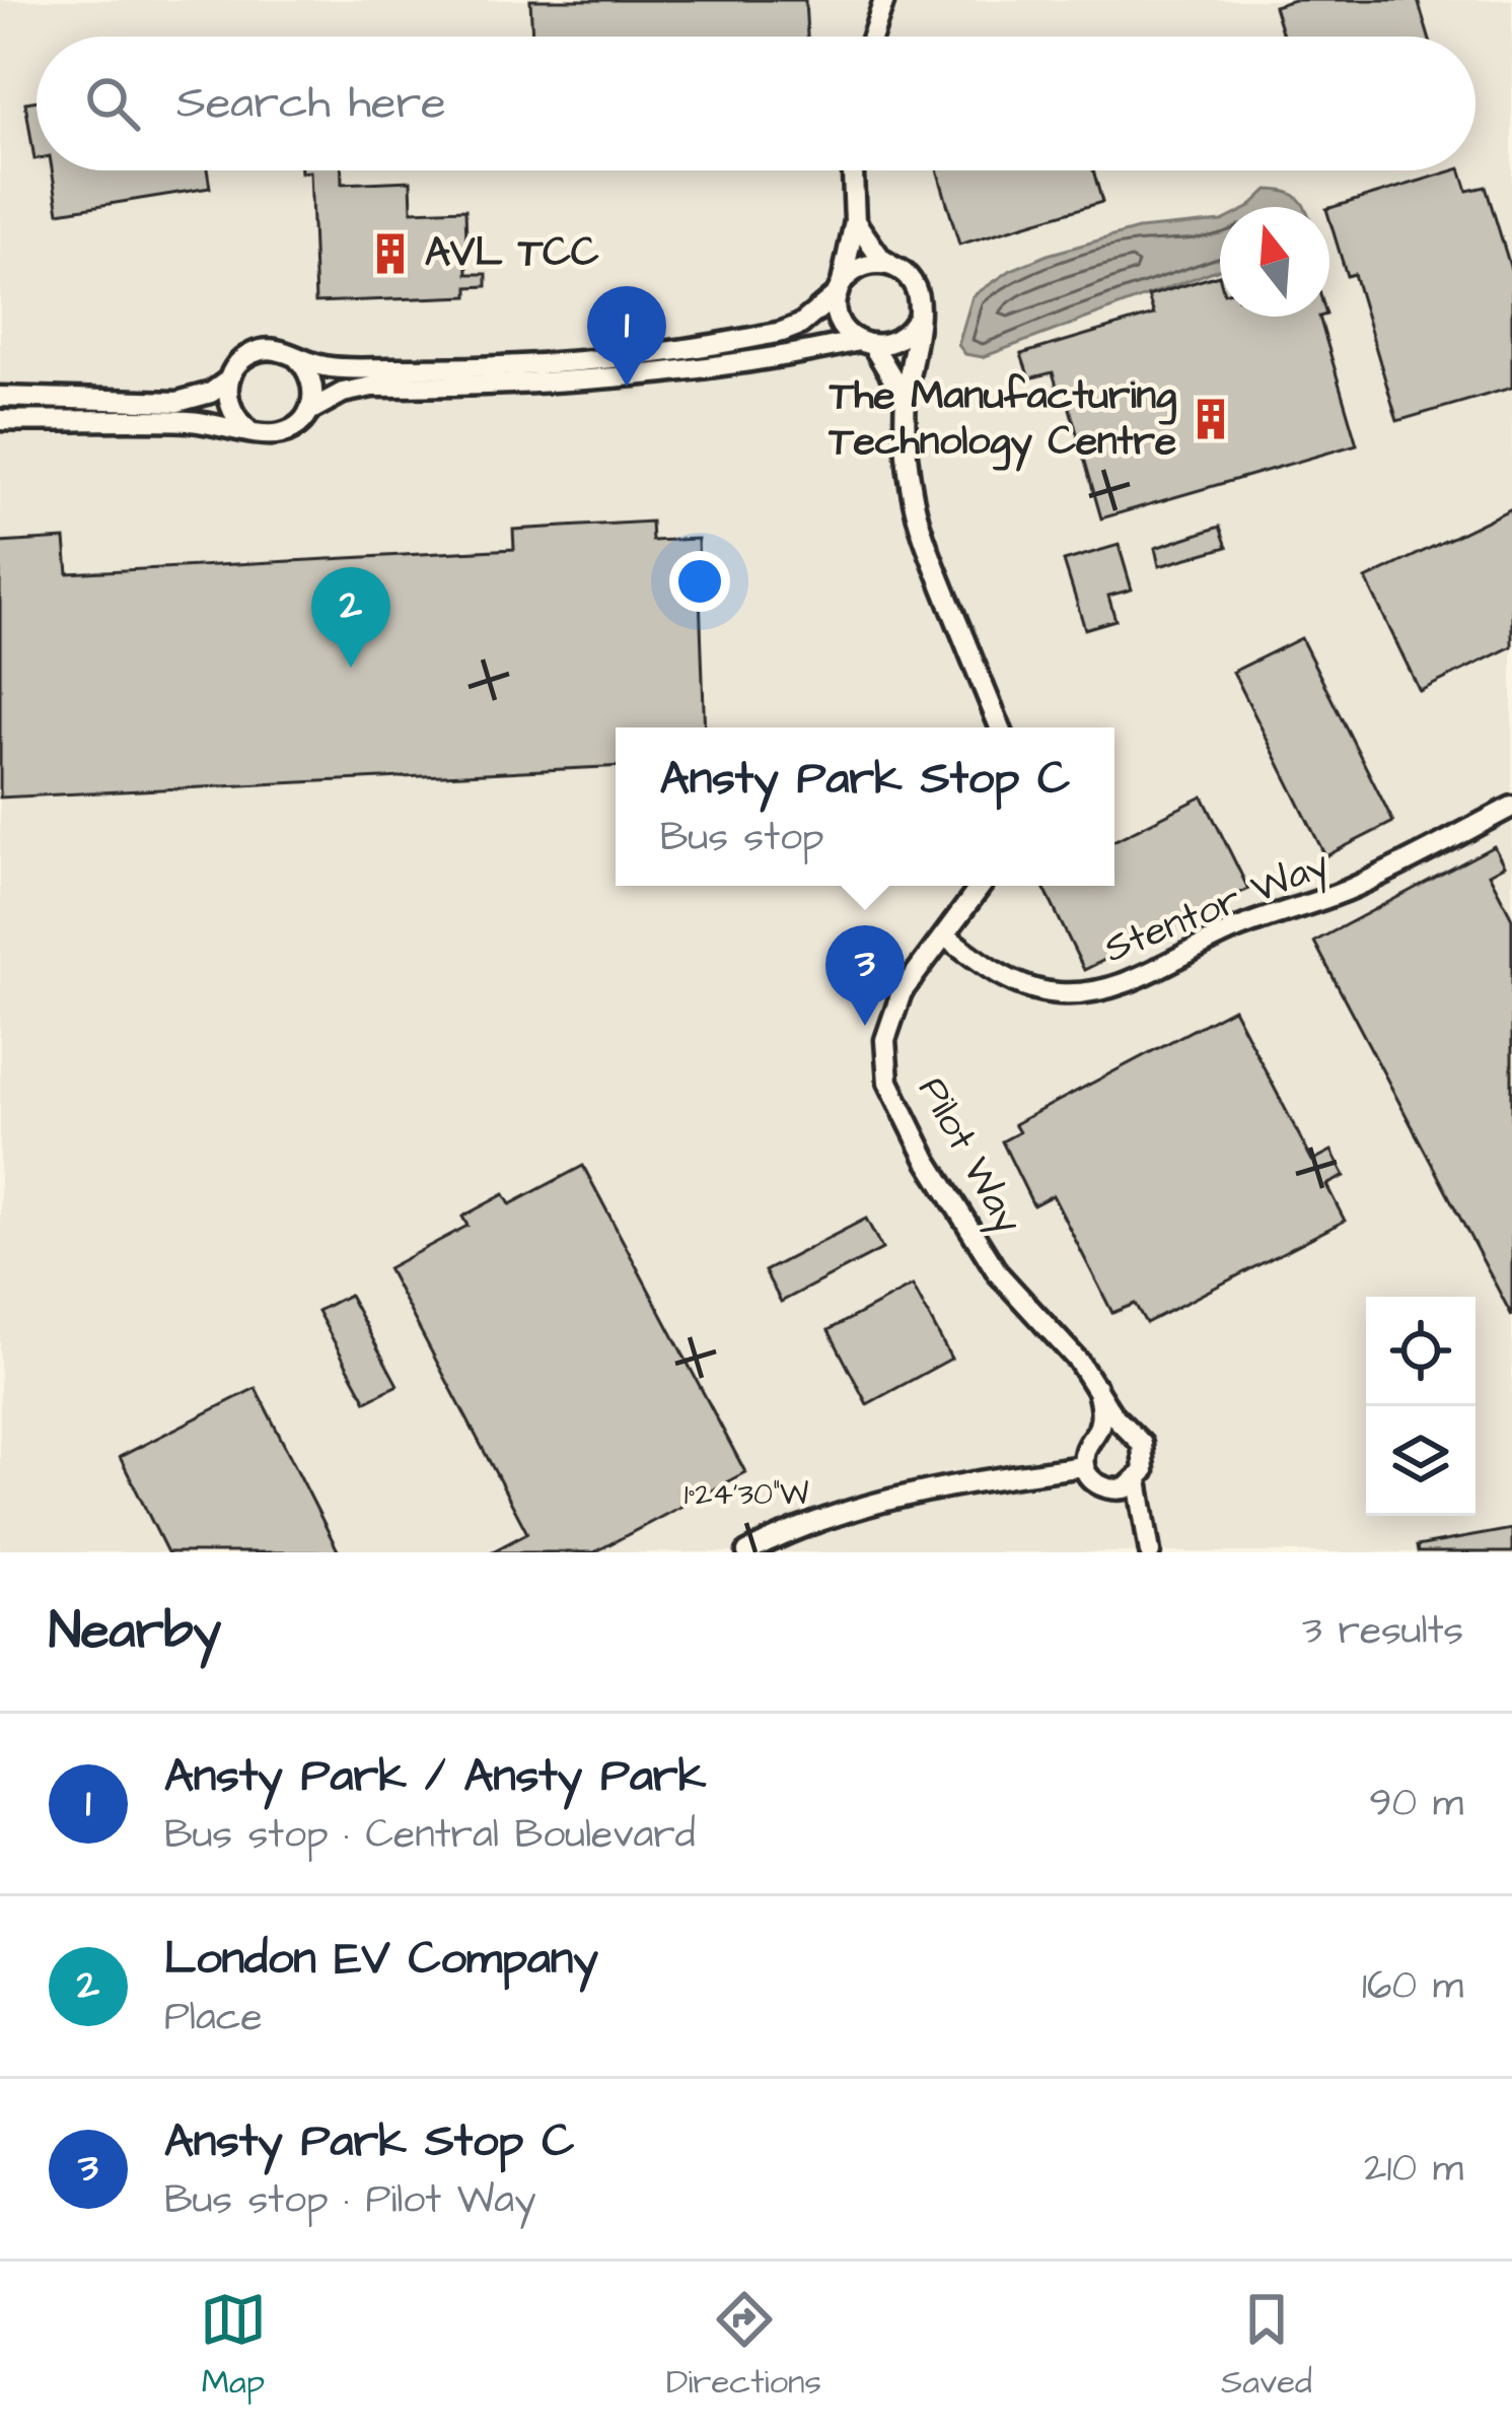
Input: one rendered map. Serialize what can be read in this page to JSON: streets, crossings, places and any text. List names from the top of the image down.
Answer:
{
  "streets": {
    "street": ["Stentor Way", "Pilot Way"]
  },
  "crossings": [
    ["Stentor Way", "Pilot Way"]
  ],
  "places": {
    "building": ["AVL TCC", "The Manufacturing Technology Centre"]
  },
  "north": "top",
  "page": {
    "search": "Search here",
    "pins": ["1", "2", "3"],
    "popup": ["Ansty Park Stop C", "Bus stop"],
    "heading": ["Nearby", "3 results"],
    "list": [
      {
        "mark": "1",
        "name": "Ansty Park / Ansty Park",
        "note": "Bus stop · Central Boulevard",
        "value": "90 m"
      },
      {
        "mark": "2",
        "name": "London EV Company",
        "note": "Place",
        "value": "160 m"
      },
      {
        "mark": "3",
        "name": "Ansty Park Stop C",
        "note": "Bus stop · Pilot Way",
        "value": "210 m"
      }
    ],
    "nav": ["Map", "Directions", "Saved"]
  },
  "coordinates": ["1°24'30\"W"]
}
